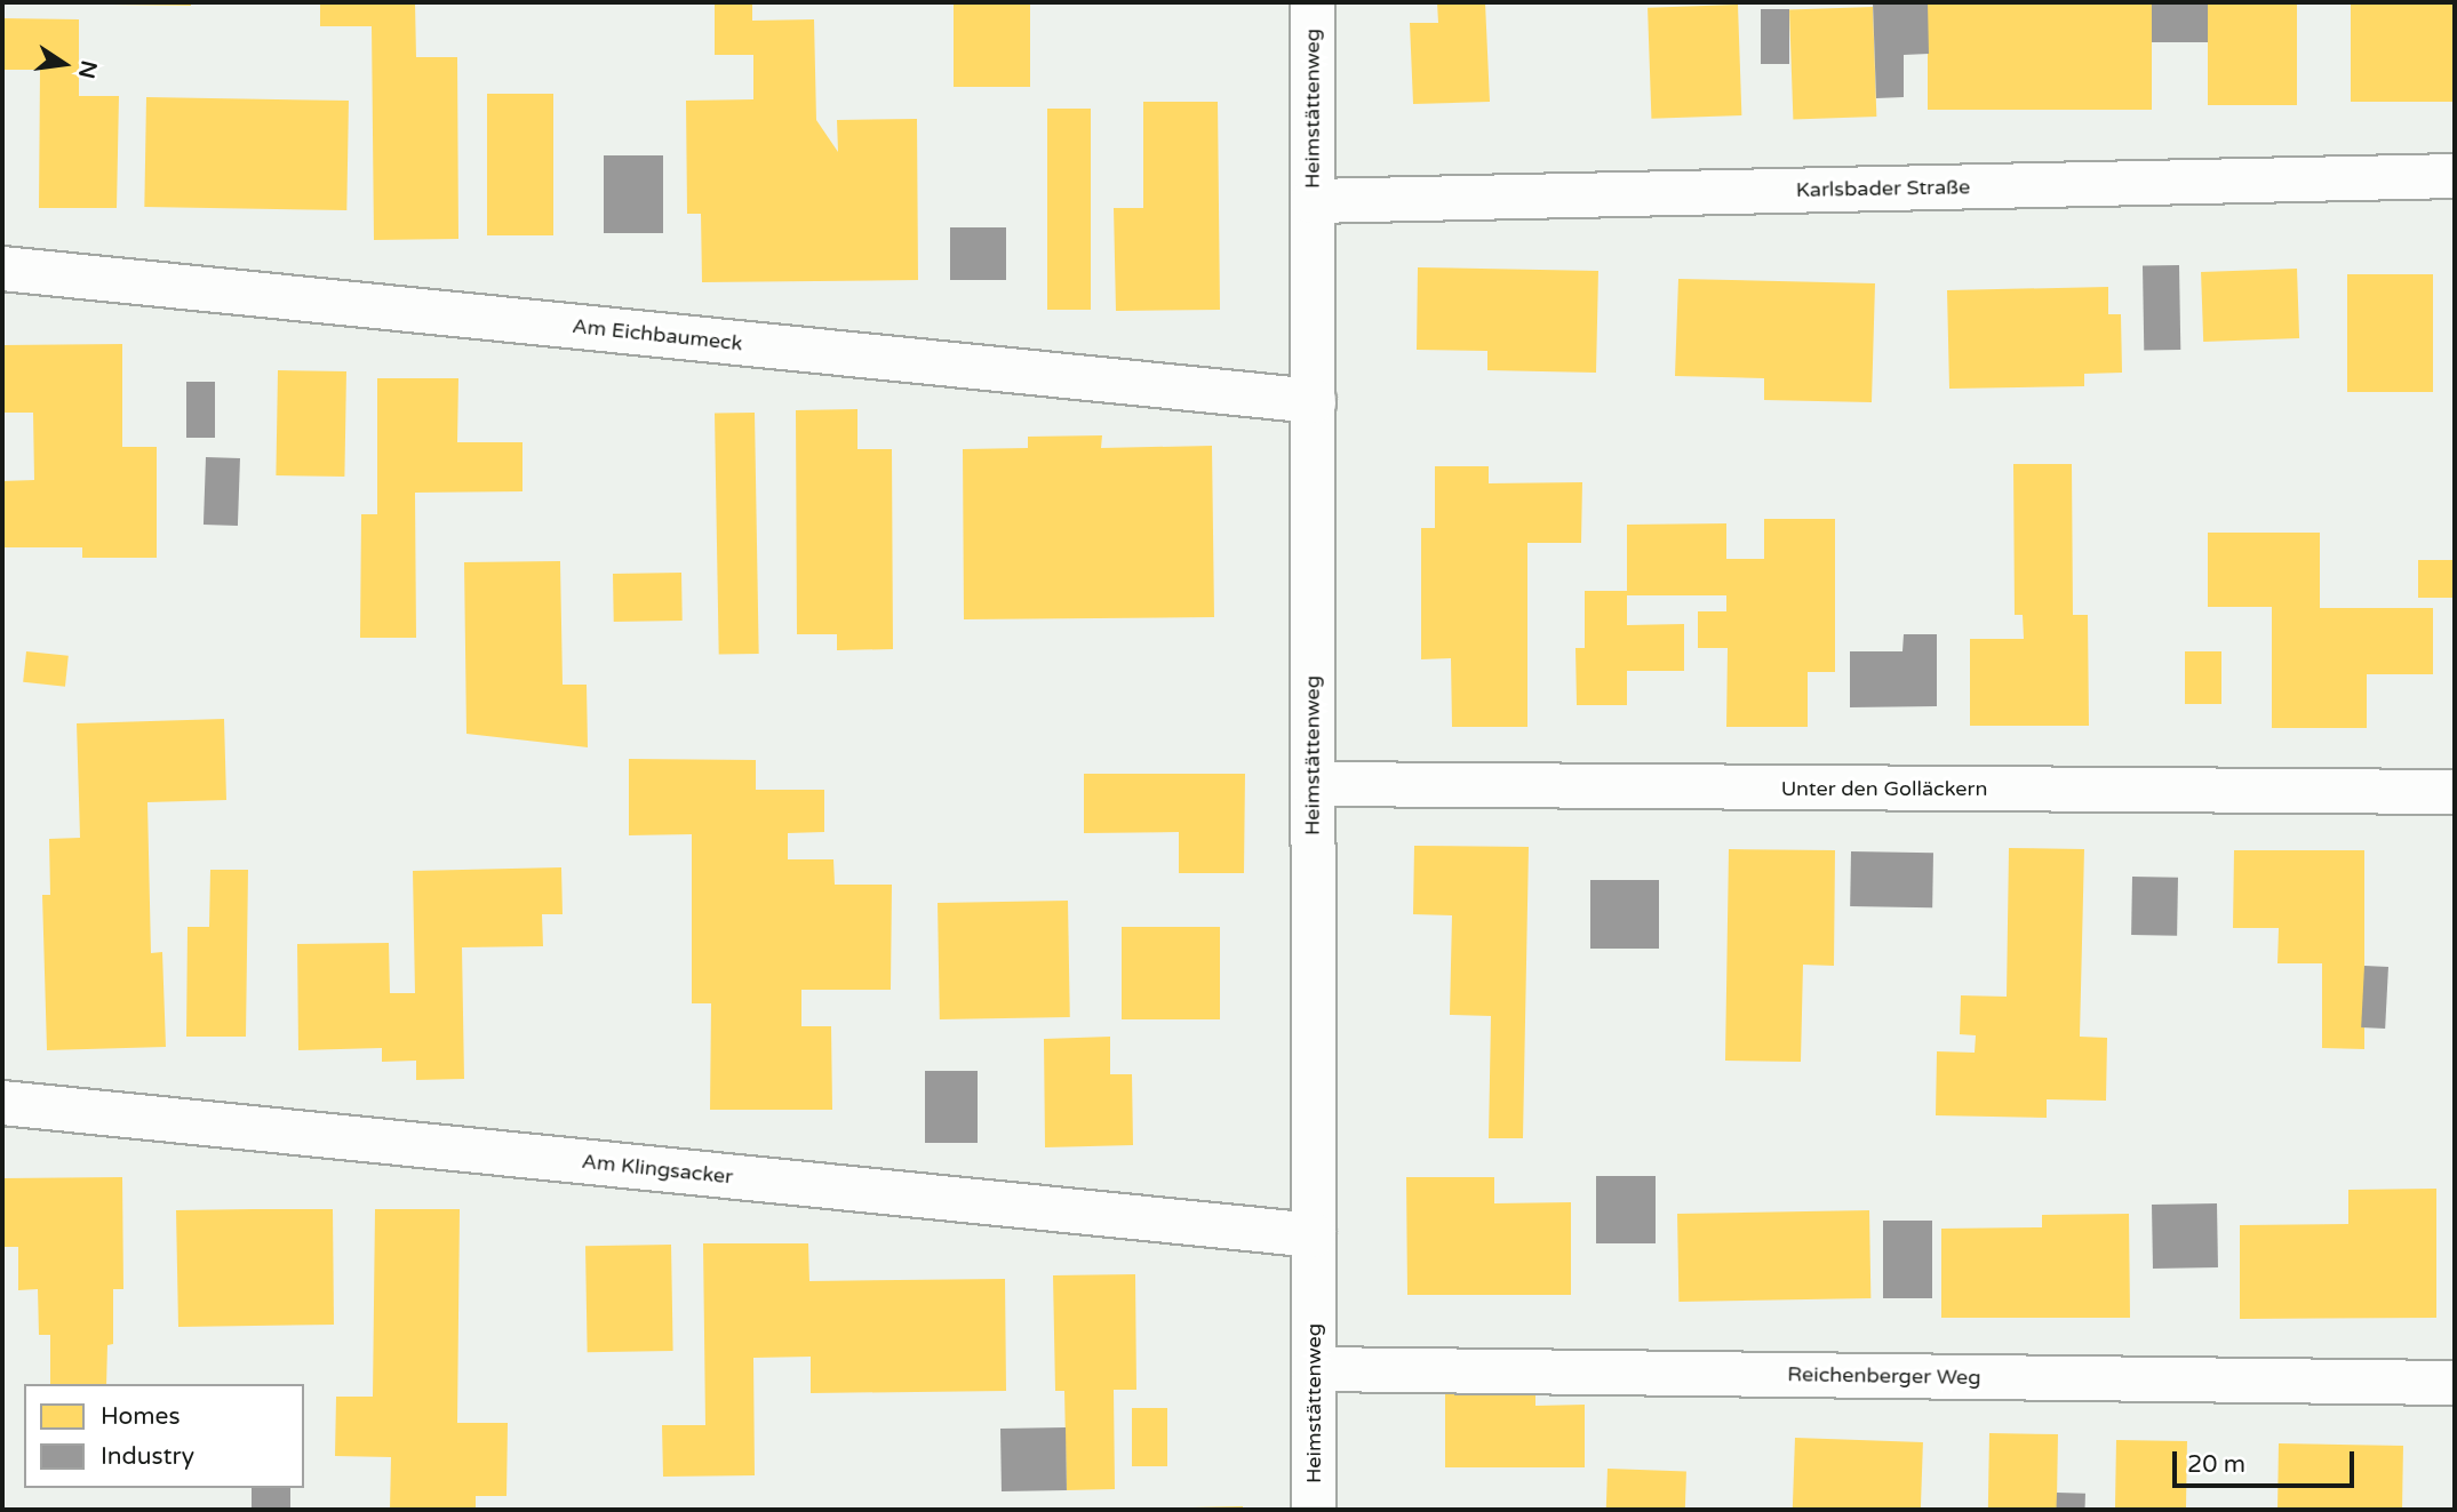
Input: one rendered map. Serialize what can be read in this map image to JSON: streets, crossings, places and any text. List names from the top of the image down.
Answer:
{
  "streets": {
    "street": [
      "Heimstättenweg",
      "Karlsbader Straße",
      "Am Eichbaumeck",
      "Unter den Golläckern",
      "Am Klingsacker",
      "Reichenberger Weg"
    ]
  },
  "crossings": [
    ["Heimstättenweg", "Karlsbader Straße"],
    ["Heimstättenweg", "Am Eichbaumeck"],
    ["Heimstättenweg", "Unter den Golläckern"],
    ["Heimstättenweg", "Am Klingsacker"],
    ["Heimstättenweg", "Reichenberger Weg"]
  ],
  "legend": ["Homes", "Industry"],
  "scale_bar": "20 m",
  "north": "right"
}
